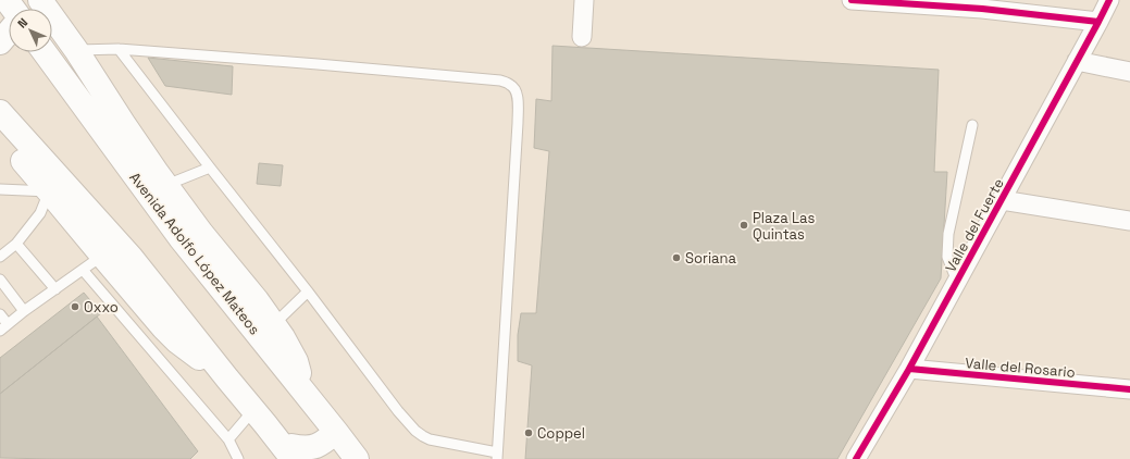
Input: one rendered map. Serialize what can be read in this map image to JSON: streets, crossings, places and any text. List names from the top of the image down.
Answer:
{
  "streets": {
    "main road": ["Avenida Adolfo López Mateos"],
    "street": ["Valle del Fuerte", "Valle del Rosario"]
  },
  "crossings": [
    ["Valle del Fuerte", "Valle del Rosario"]
  ],
  "places": [
    "Plaza Las Quintas",
    "Soriana",
    "Oxxo",
    "Coppel"
  ],
  "north": "top left"
}
